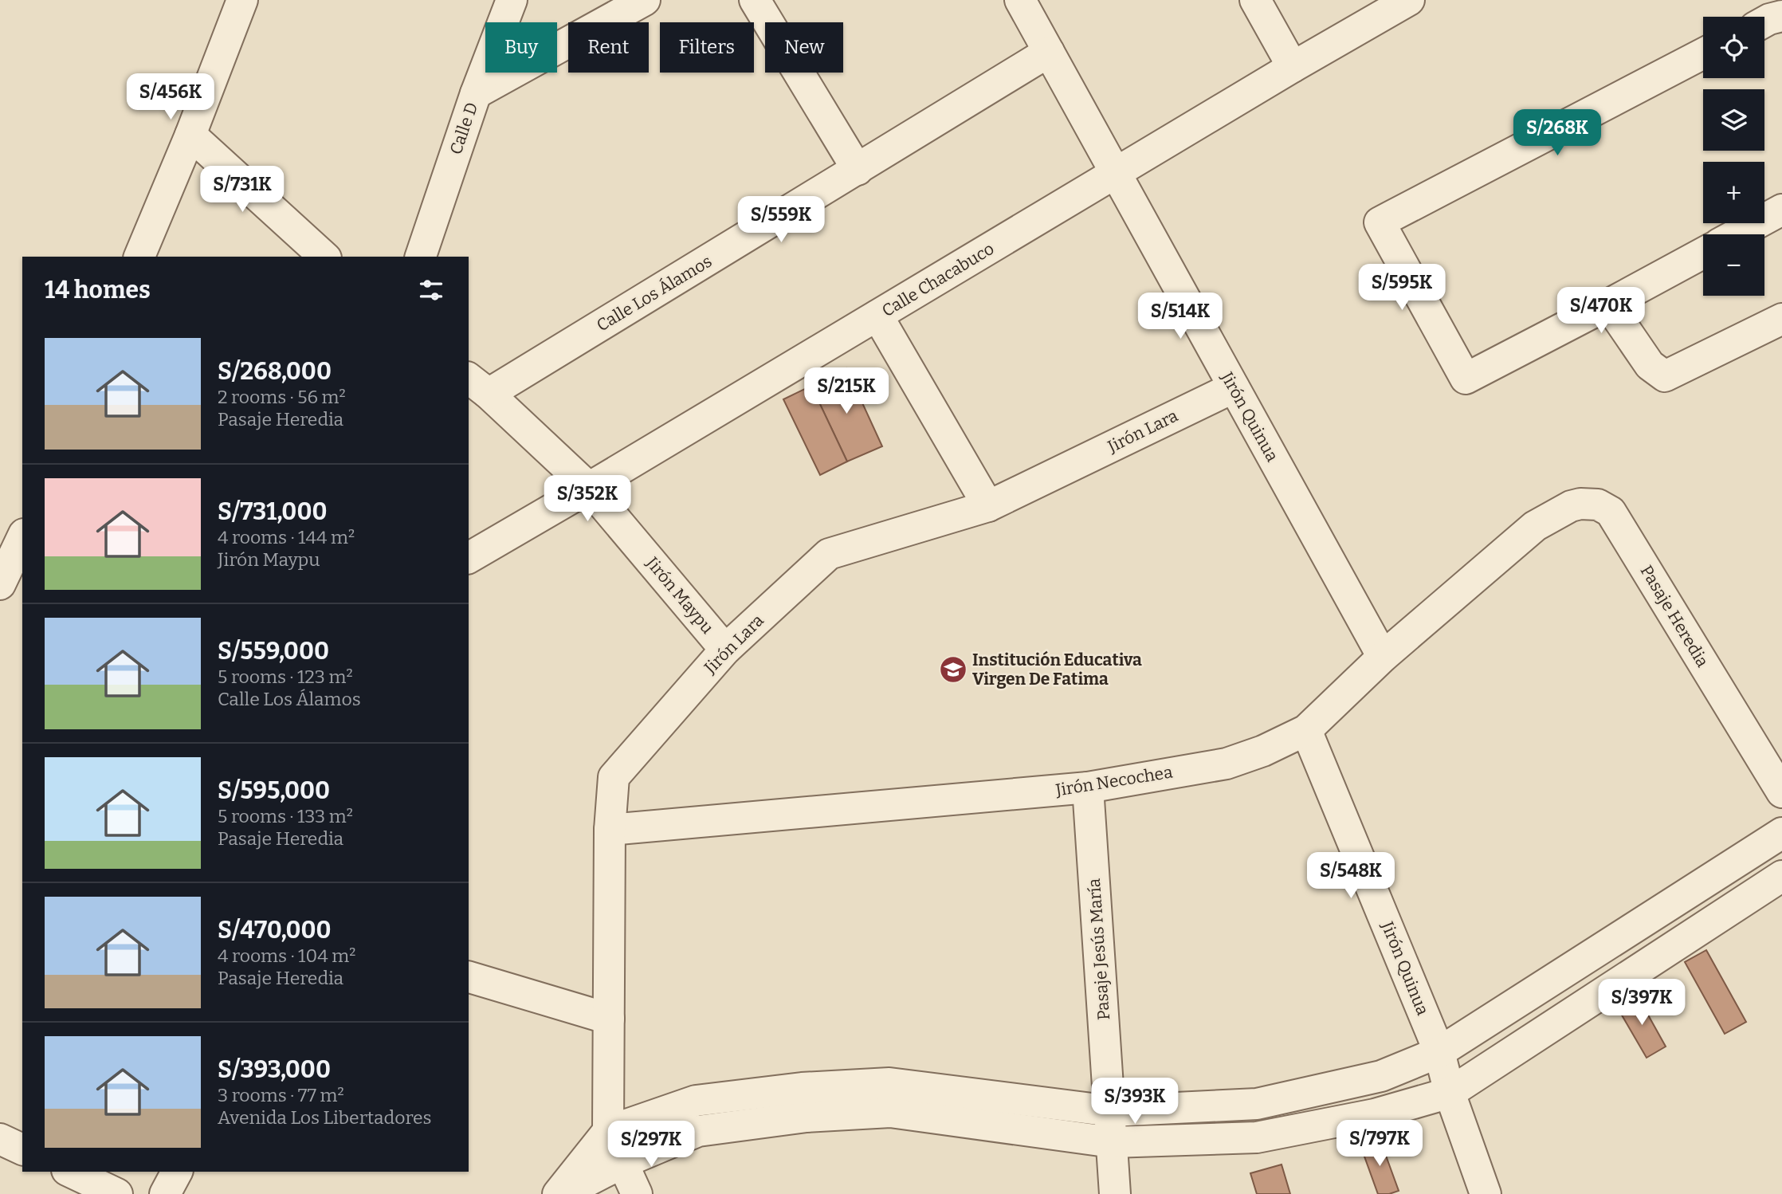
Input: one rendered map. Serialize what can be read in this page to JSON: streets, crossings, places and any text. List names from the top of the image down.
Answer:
{
  "streets": {
    "street": [
      "Calle D",
      "Calle Chacabuco",
      "Calle Los Álamos",
      "Jirón Quinua",
      "Jirón Lara",
      "Jirón Maypu",
      "Pasaje Heredia",
      "Jirón Necochea",
      "Pasaje Jesús María"
    ]
  },
  "crossings": [
    ["Calle Chacabuco", "Jirón Quinua"],
    ["Calle Chacabuco", "Jirón Maypu"],
    ["Calle Los Álamos", "Jirón Quinua"],
    ["Calle Los Álamos", "Jirón Maypu"],
    ["Jirón Quinua", "Jirón Lara"],
    ["Jirón Quinua", "Jirón Necochea"],
    ["Jirón Lara", "Jirón Maypu"],
    ["Jirón Lara", "Jirón Necochea"],
    ["Pasaje Heredia", "Jirón Necochea"],
    ["Jirón Necochea", "Pasaje Jesús María"]
  ],
  "places": {
    "school or university": ["Institución Educativa Virgen De Fatima"]
  },
  "page": {
    "map_buttons": ["+", "−"],
    "chip": [
      "Buy",
      "Rent",
      "Filters",
      "New"
    ],
    "price": [
      "S/456K",
      "S/268K",
      "S/731K",
      "S/559K",
      "S/595K",
      "S/470K",
      "S/514K",
      "S/215K",
      "S/352K",
      "S/548K",
      "S/397K",
      "S/393K",
      "S/797K",
      "S/297K"
    ],
    "heading": "14 homes",
    "list": [
      {
        "name": "S/268,000",
        "note": "2 rooms · 56 m² · Pasaje Heredia"
      },
      {
        "name": "S/731,000",
        "note": "4 rooms · 144 m² · Jirón Maypu"
      },
      {
        "name": "S/559,000",
        "note": "5 rooms · 123 m² · Calle Los Álamos"
      },
      {
        "name": "S/595,000",
        "note": "5 rooms · 133 m² · Pasaje Heredia"
      },
      {
        "name": "S/470,000",
        "note": "4 rooms · 104 m² · Pasaje Heredia"
      },
      {
        "name": "S/393,000",
        "note": "3 rooms · 77 m² · Avenida Los Libertadores"
      }
    ]
  }
}
